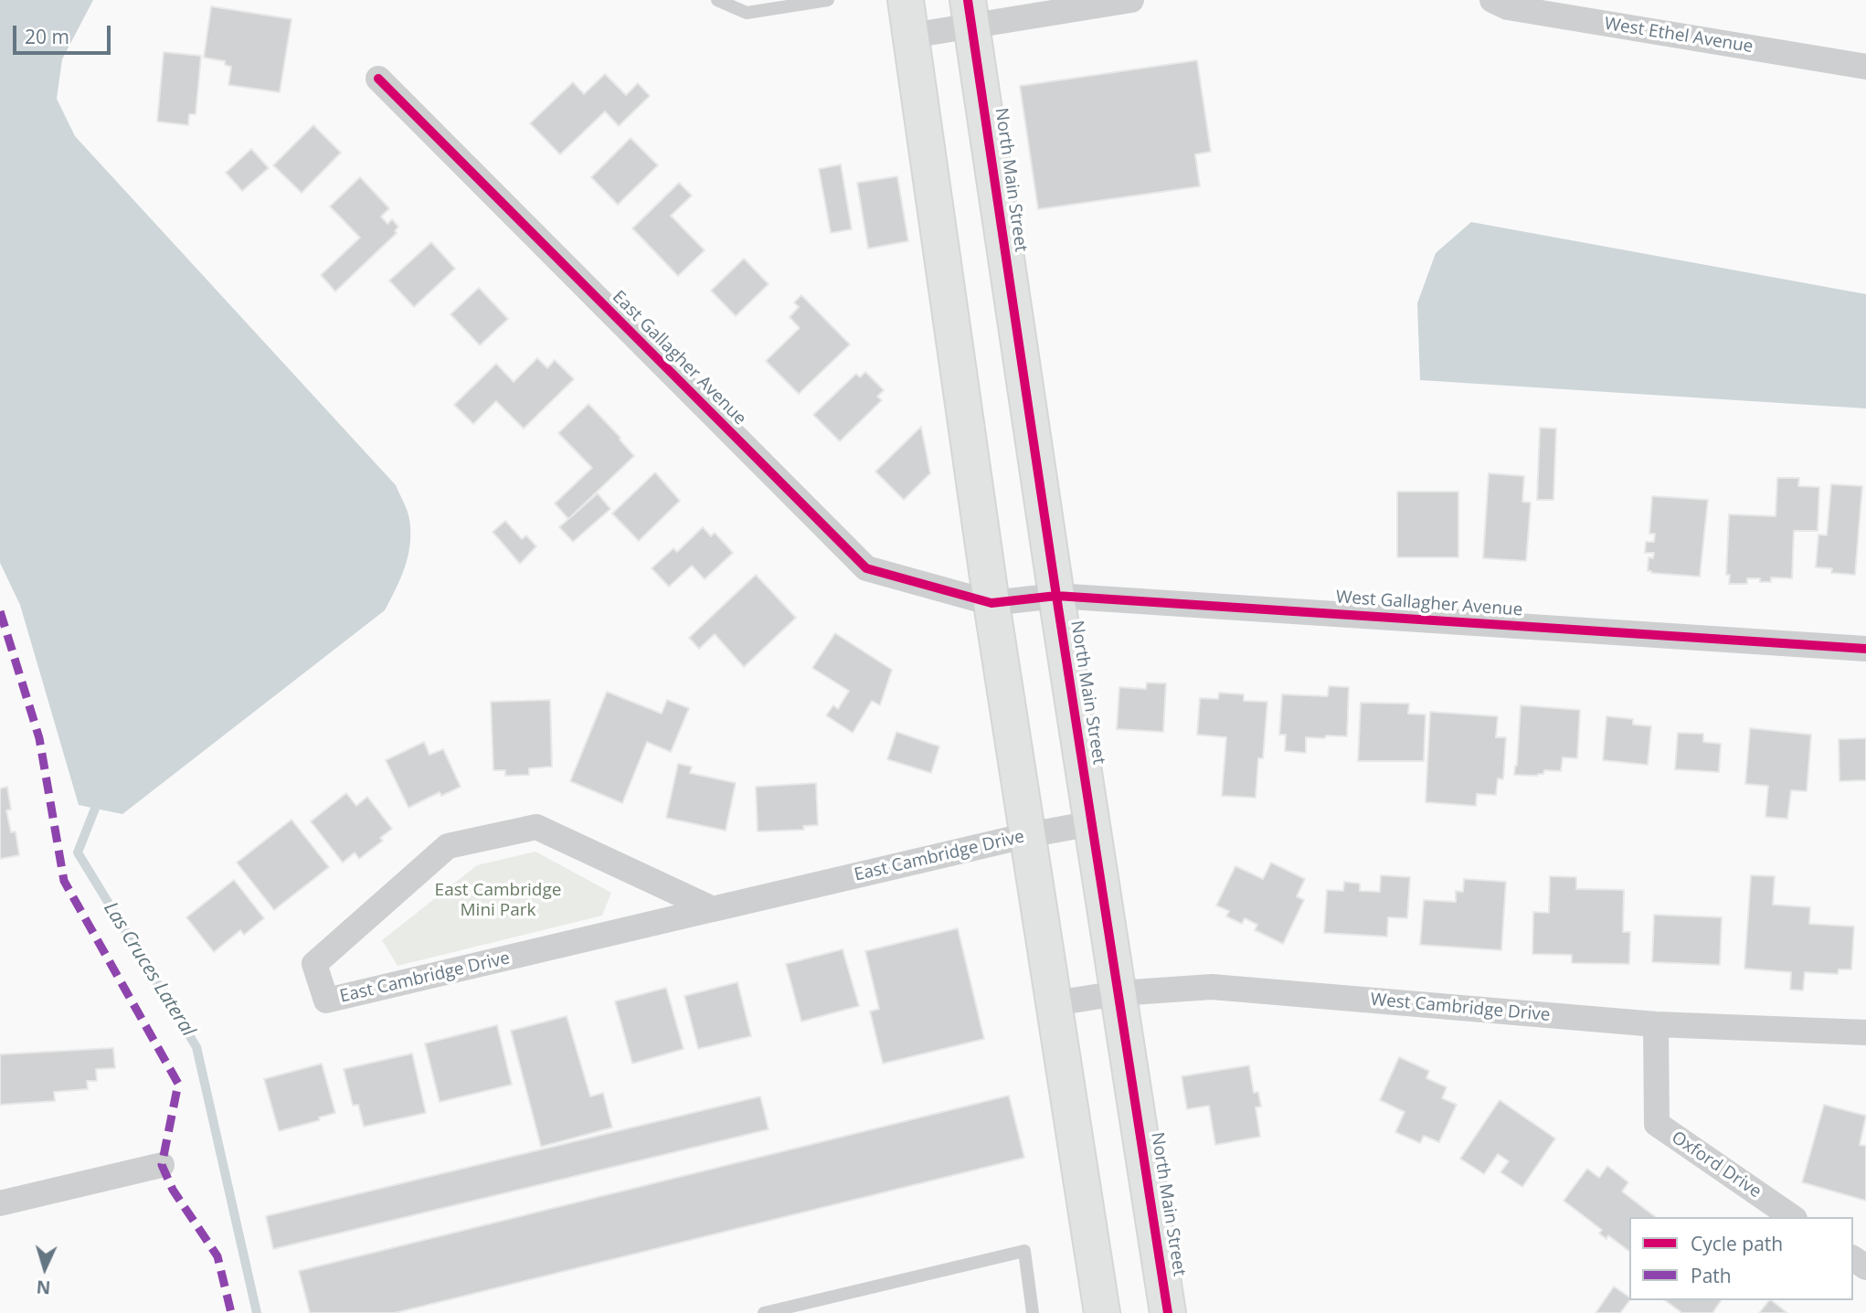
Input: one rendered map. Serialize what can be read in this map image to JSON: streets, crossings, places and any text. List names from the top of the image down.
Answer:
{
  "streets": {
    "main road": ["North Main Street"],
    "street": [
      "West Ethel Avenue",
      "East Gallagher Avenue",
      "West Gallagher Avenue",
      "East Cambridge Drive",
      "West Cambridge Drive",
      "Oxford Drive"
    ]
  },
  "crossings": [
    ["North Main Street", "West Gallagher Avenue"],
    ["North Main Street", "East Cambridge Drive"],
    ["North Main Street", "West Cambridge Drive"],
    ["East Gallagher Avenue", "West Gallagher Avenue"],
    ["West Cambridge Drive", "Oxford Drive"]
  ],
  "water": ["Las Cruces Lateral"],
  "parks": ["East Cambridge Mini Park"],
  "legend": ["Cycle path", "Path"],
  "scale_bar": "20 m",
  "north": "bottom"
}
